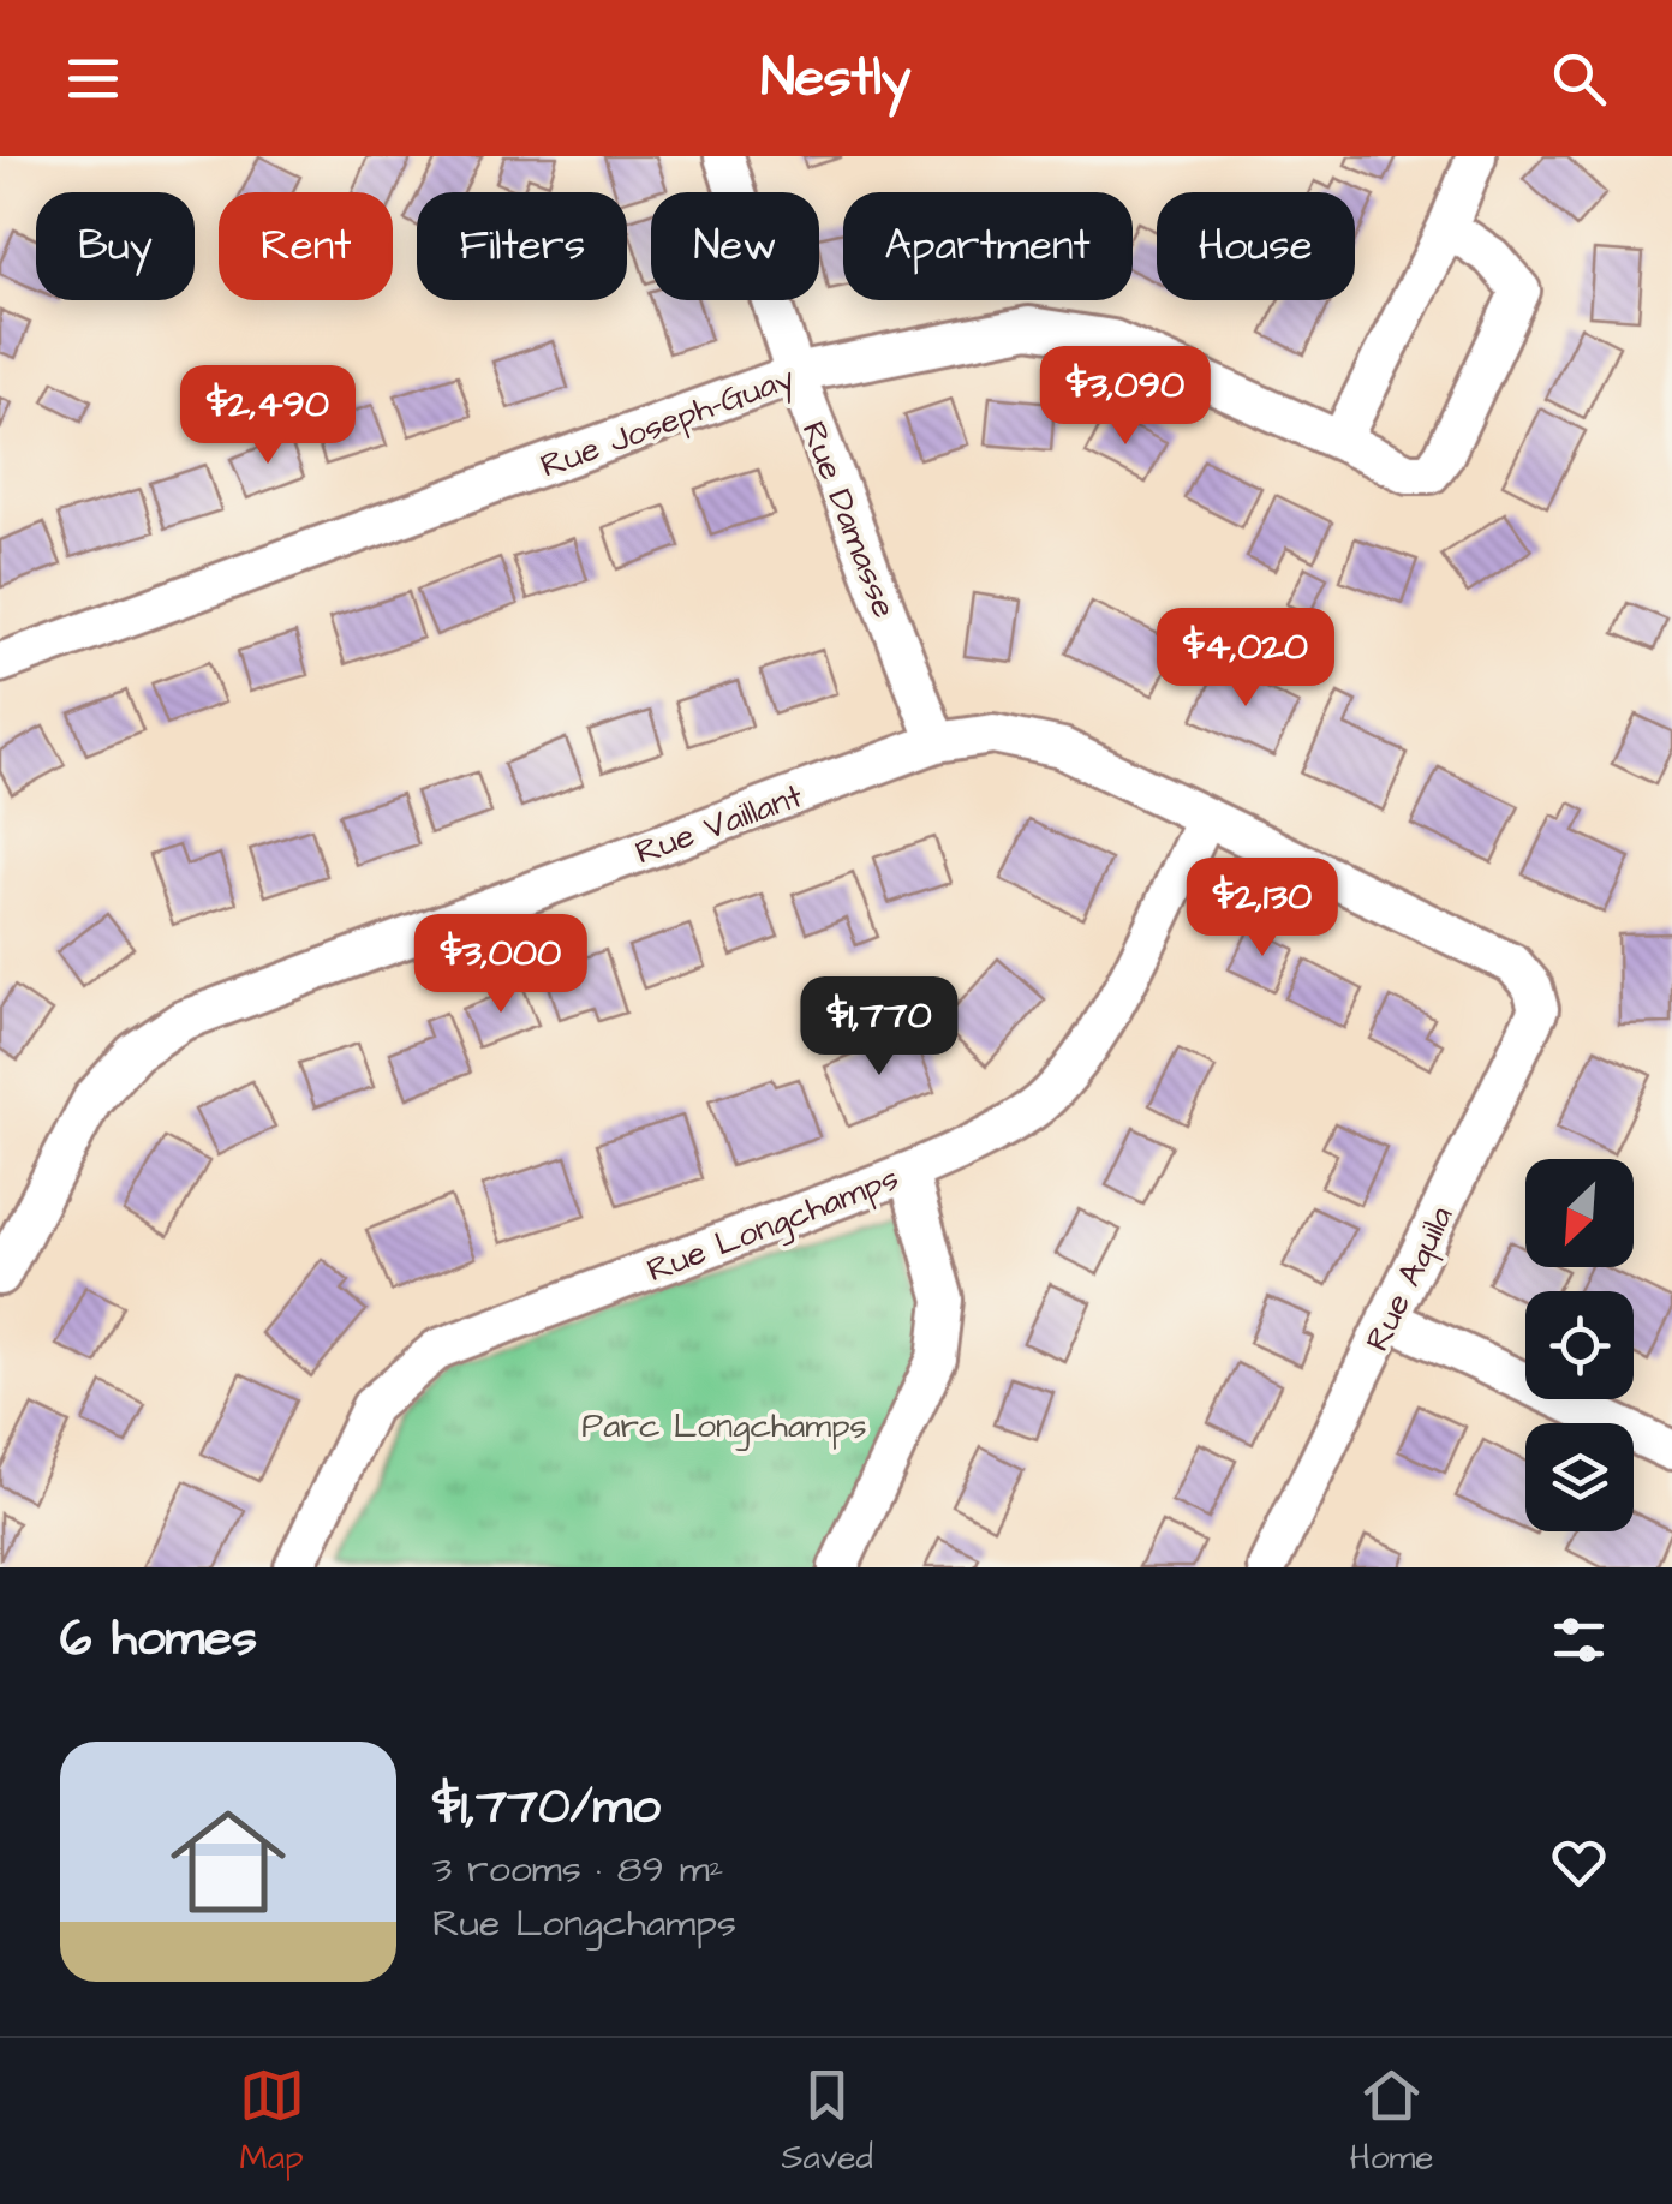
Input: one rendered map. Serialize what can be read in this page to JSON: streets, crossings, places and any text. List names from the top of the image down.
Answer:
{
  "streets": {
    "street": [
      "Rue Joseph-Guay",
      "Rue Damasse",
      "Rue Vaillant",
      "Rue Longchamps",
      "Rue Aquila"
    ]
  },
  "crossings": [
    ["Rue Joseph-Guay", "Rue Damasse"],
    ["Rue Damasse", "Rue Vaillant"],
    ["Rue Vaillant", "Rue Longchamps"],
    ["Rue Vaillant", "Rue Aquila"]
  ],
  "parks": ["Parc Longchamps"],
  "north": "bottom left",
  "page": {
    "header": "Nestly",
    "chip": [
      "Buy",
      "Rent",
      "Filters",
      "New",
      "Apartment",
      "House"
    ],
    "price": [
      "$3,090",
      "$2,490",
      "$4,020",
      "$2,130",
      "$3,000",
      "$1,770"
    ],
    "heading": "6 homes",
    "list": [
      {
        "name": "$1,770/mo",
        "note": "3 rooms · 89 m² · Rue Longchamps"
      }
    ],
    "tabs": ["Map", "Saved", "Home"]
  }
}
